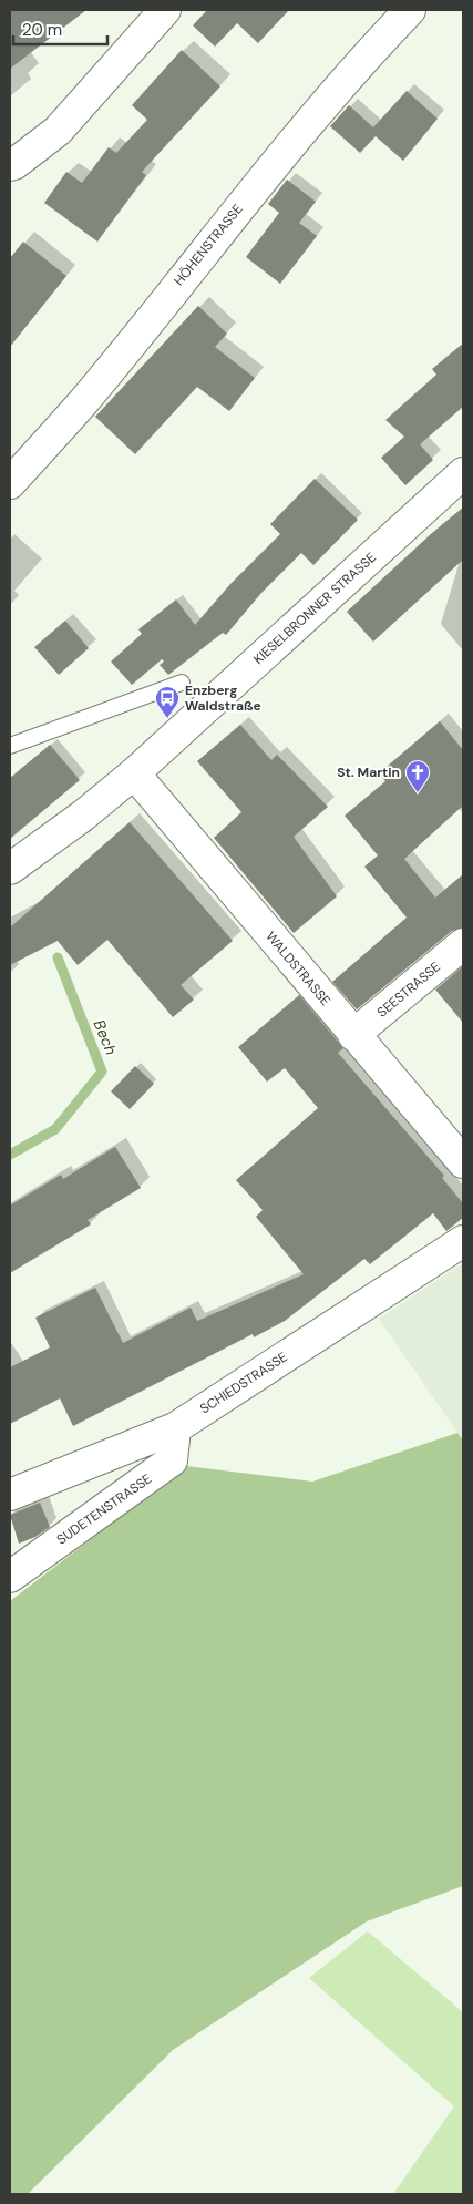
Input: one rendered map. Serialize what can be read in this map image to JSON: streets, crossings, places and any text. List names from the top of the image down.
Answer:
{
  "streets": {
    "street": [
      "HÖHENSTRASSE",
      "KIESELBRONNER STRASSE",
      "WALDSTRASSE",
      "SEESTRASSE",
      "SCHIEDSTRASSE",
      "SUDETENSTRASSE"
    ]
  },
  "crossings": [
    ["KIESELBRONNER STRASSE", "WALDSTRASSE"],
    ["WALDSTRASSE", "SEESTRASSE"],
    ["SCHIEDSTRASSE", "SUDETENSTRASSE"]
  ],
  "water": ["Bech"],
  "places": {
    "bus stop": ["Enzberg Waldstraße"],
    "church": ["St. Martin"]
  },
  "scale_bar": "20 m"
}
